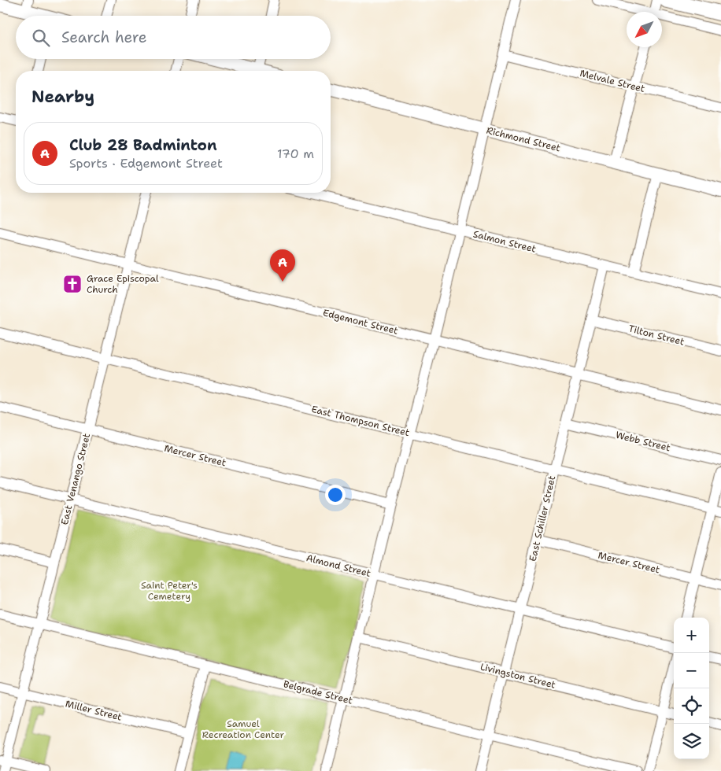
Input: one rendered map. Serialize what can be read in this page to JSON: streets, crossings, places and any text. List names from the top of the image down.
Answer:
{
  "streets": {
    "main road": ["Richmond Street"],
    "street": [
      "Melvale Street",
      "Salmon Street",
      "Edgemont Street",
      "Tilton Street",
      "East Thompson Street",
      "Webb Street",
      "Mercer Street",
      "East Venango Street",
      "East Schiller Street",
      "Almond Street",
      "Livingston Street",
      "Belgrade Street",
      "Miller Street"
    ]
  },
  "crossings": [
    ["Salmon Street", "East Schiller Street"],
    ["Edgemont Street", "East Venango Street"],
    ["Edgemont Street", "East Schiller Street"],
    ["Tilton Street", "East Schiller Street"],
    ["East Thompson Street", "East Venango Street"],
    ["East Thompson Street", "East Schiller Street"],
    ["Webb Street", "East Schiller Street"],
    ["Mercer Street", "East Venango Street"],
    ["Mercer Street", "East Schiller Street"],
    ["East Venango Street", "Almond Street"],
    ["East Venango Street", "Belgrade Street"],
    ["East Venango Street", "Miller Street"],
    ["East Schiller Street", "Almond Street"],
    ["East Schiller Street", "Livingston Street"],
    ["East Schiller Street", "Belgrade Street"]
  ],
  "parks": ["Saint Peter's Cemetery", "Samuel Recreation Center"],
  "places": {
    "church": ["Grace Episcopal Church"]
  },
  "north": "bottom left",
  "page": {
    "search": "Search here",
    "heading": "Nearby",
    "list": [
      {
        "mark": "A",
        "name": "Club 28 Badminton",
        "note": "Sports · Edgemont Street",
        "value": "170 m"
      }
    ],
    "pins": "A",
    "map_buttons": ["+", "−"]
  }
}
